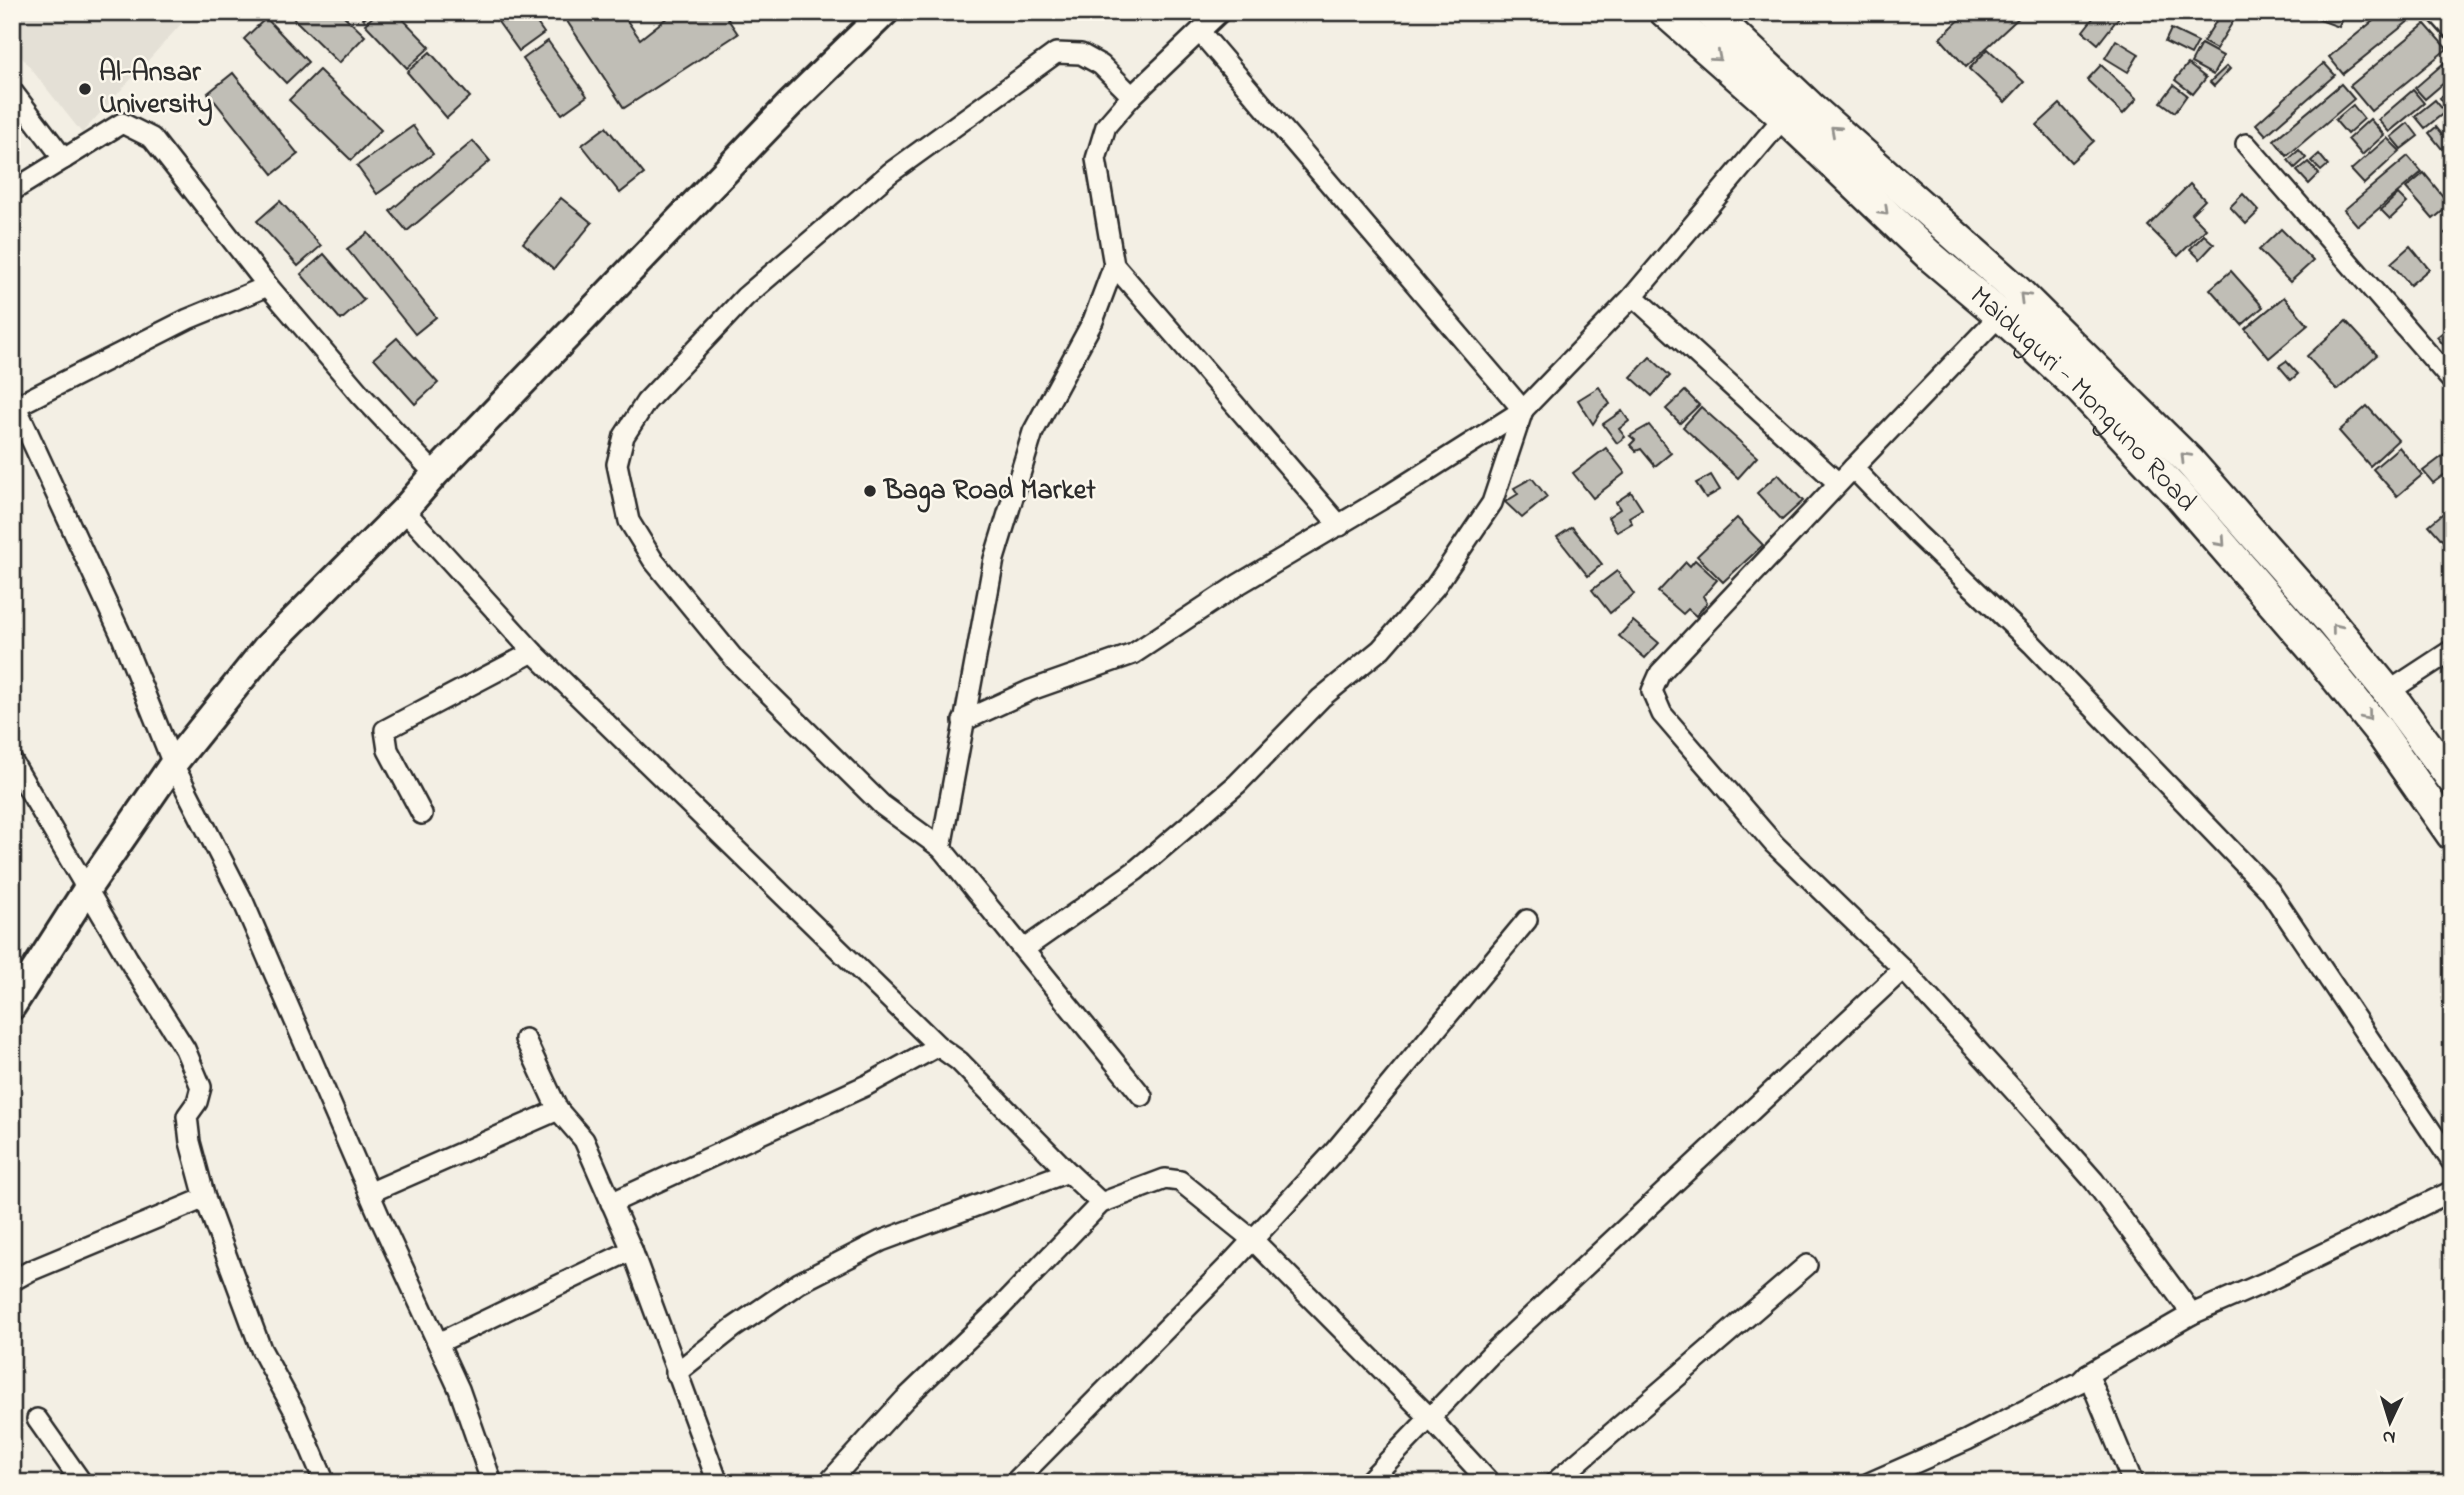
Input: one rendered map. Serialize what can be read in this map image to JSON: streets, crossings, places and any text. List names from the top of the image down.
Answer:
{
  "streets": {
    "main road": ["Maiduguri - Monguno Road"]
  },
  "places": ["Al-Ansar University", "Baga Road Market"],
  "north": "bottom"
}
